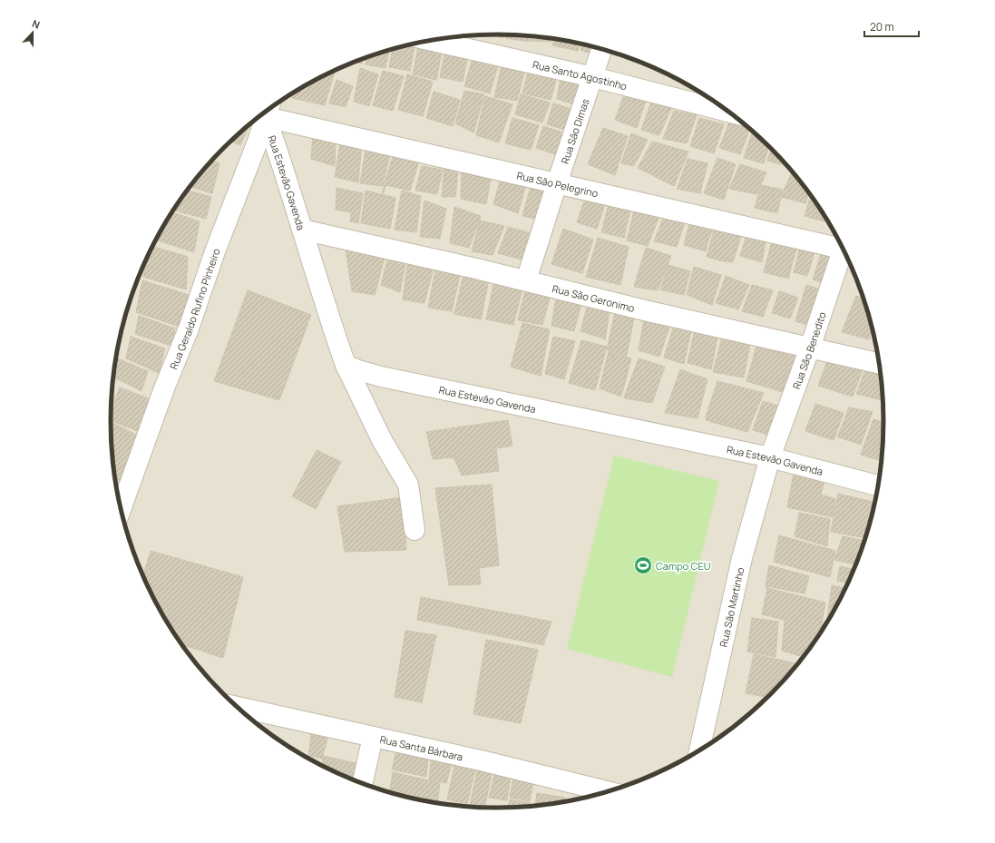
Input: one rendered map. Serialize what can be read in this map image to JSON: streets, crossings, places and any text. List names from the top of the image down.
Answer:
{
  "streets": {
    "street": [
      "Rua Santo Agostinho",
      "Rua São Dimas",
      "Rua Estevão Gavenda",
      "Rua São Pelegrino",
      "Rua São Geronimo",
      "Rua Geraldo Rufino Pinheiro",
      "Rua São Benedito",
      "Rua São Martinho",
      "Rua Santa Bárbara"
    ]
  },
  "crossings": [
    ["Rua Santo Agostinho", "Rua São Dimas"],
    ["Rua São Dimas", "Rua São Pelegrino"],
    ["Rua São Dimas", "Rua São Geronimo"],
    ["Rua Estevão Gavenda", "Rua São Geronimo"],
    ["Rua Estevão Gavenda", "Rua São Benedito"],
    ["Rua Estevão Gavenda", "Rua São Martinho"],
    ["Rua São Geronimo", "Rua São Benedito"],
    ["Rua São Benedito", "Rua São Martinho"]
  ],
  "places": {
    "sports": ["Campo CEU"]
  },
  "scale_bar": "20 m",
  "north": "top"
}
